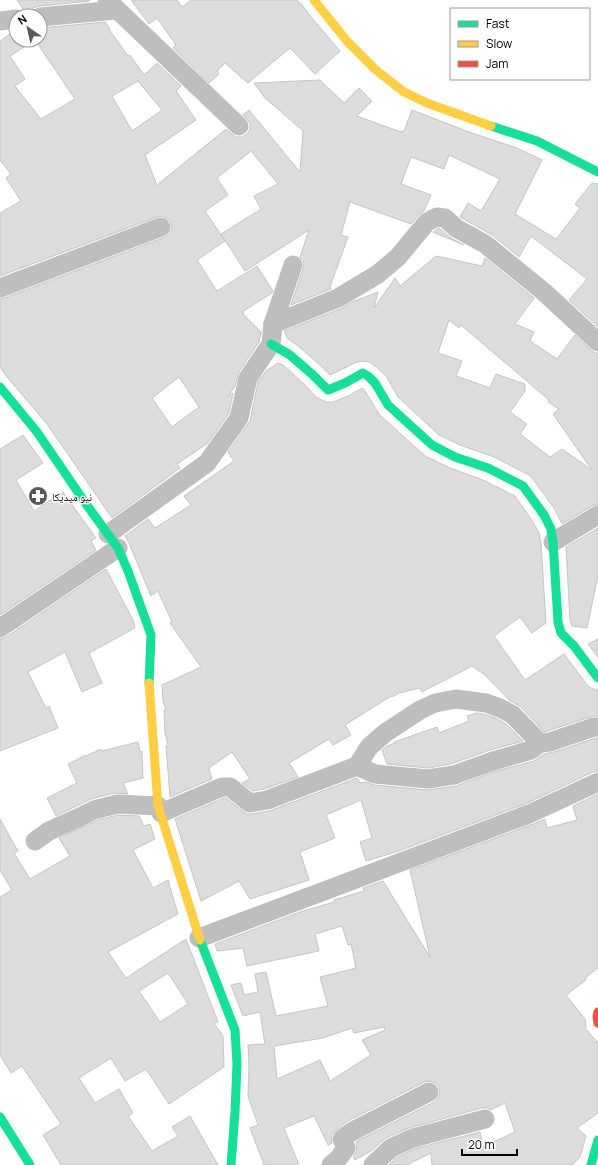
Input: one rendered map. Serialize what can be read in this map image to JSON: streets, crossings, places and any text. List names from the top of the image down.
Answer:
{
  "places": {
    "pharmacy": ["نيو ميديكا"]
  },
  "legend": ["Fast", "Slow", "Jam"],
  "scale_bar": "20 m",
  "north": "top left"
}
